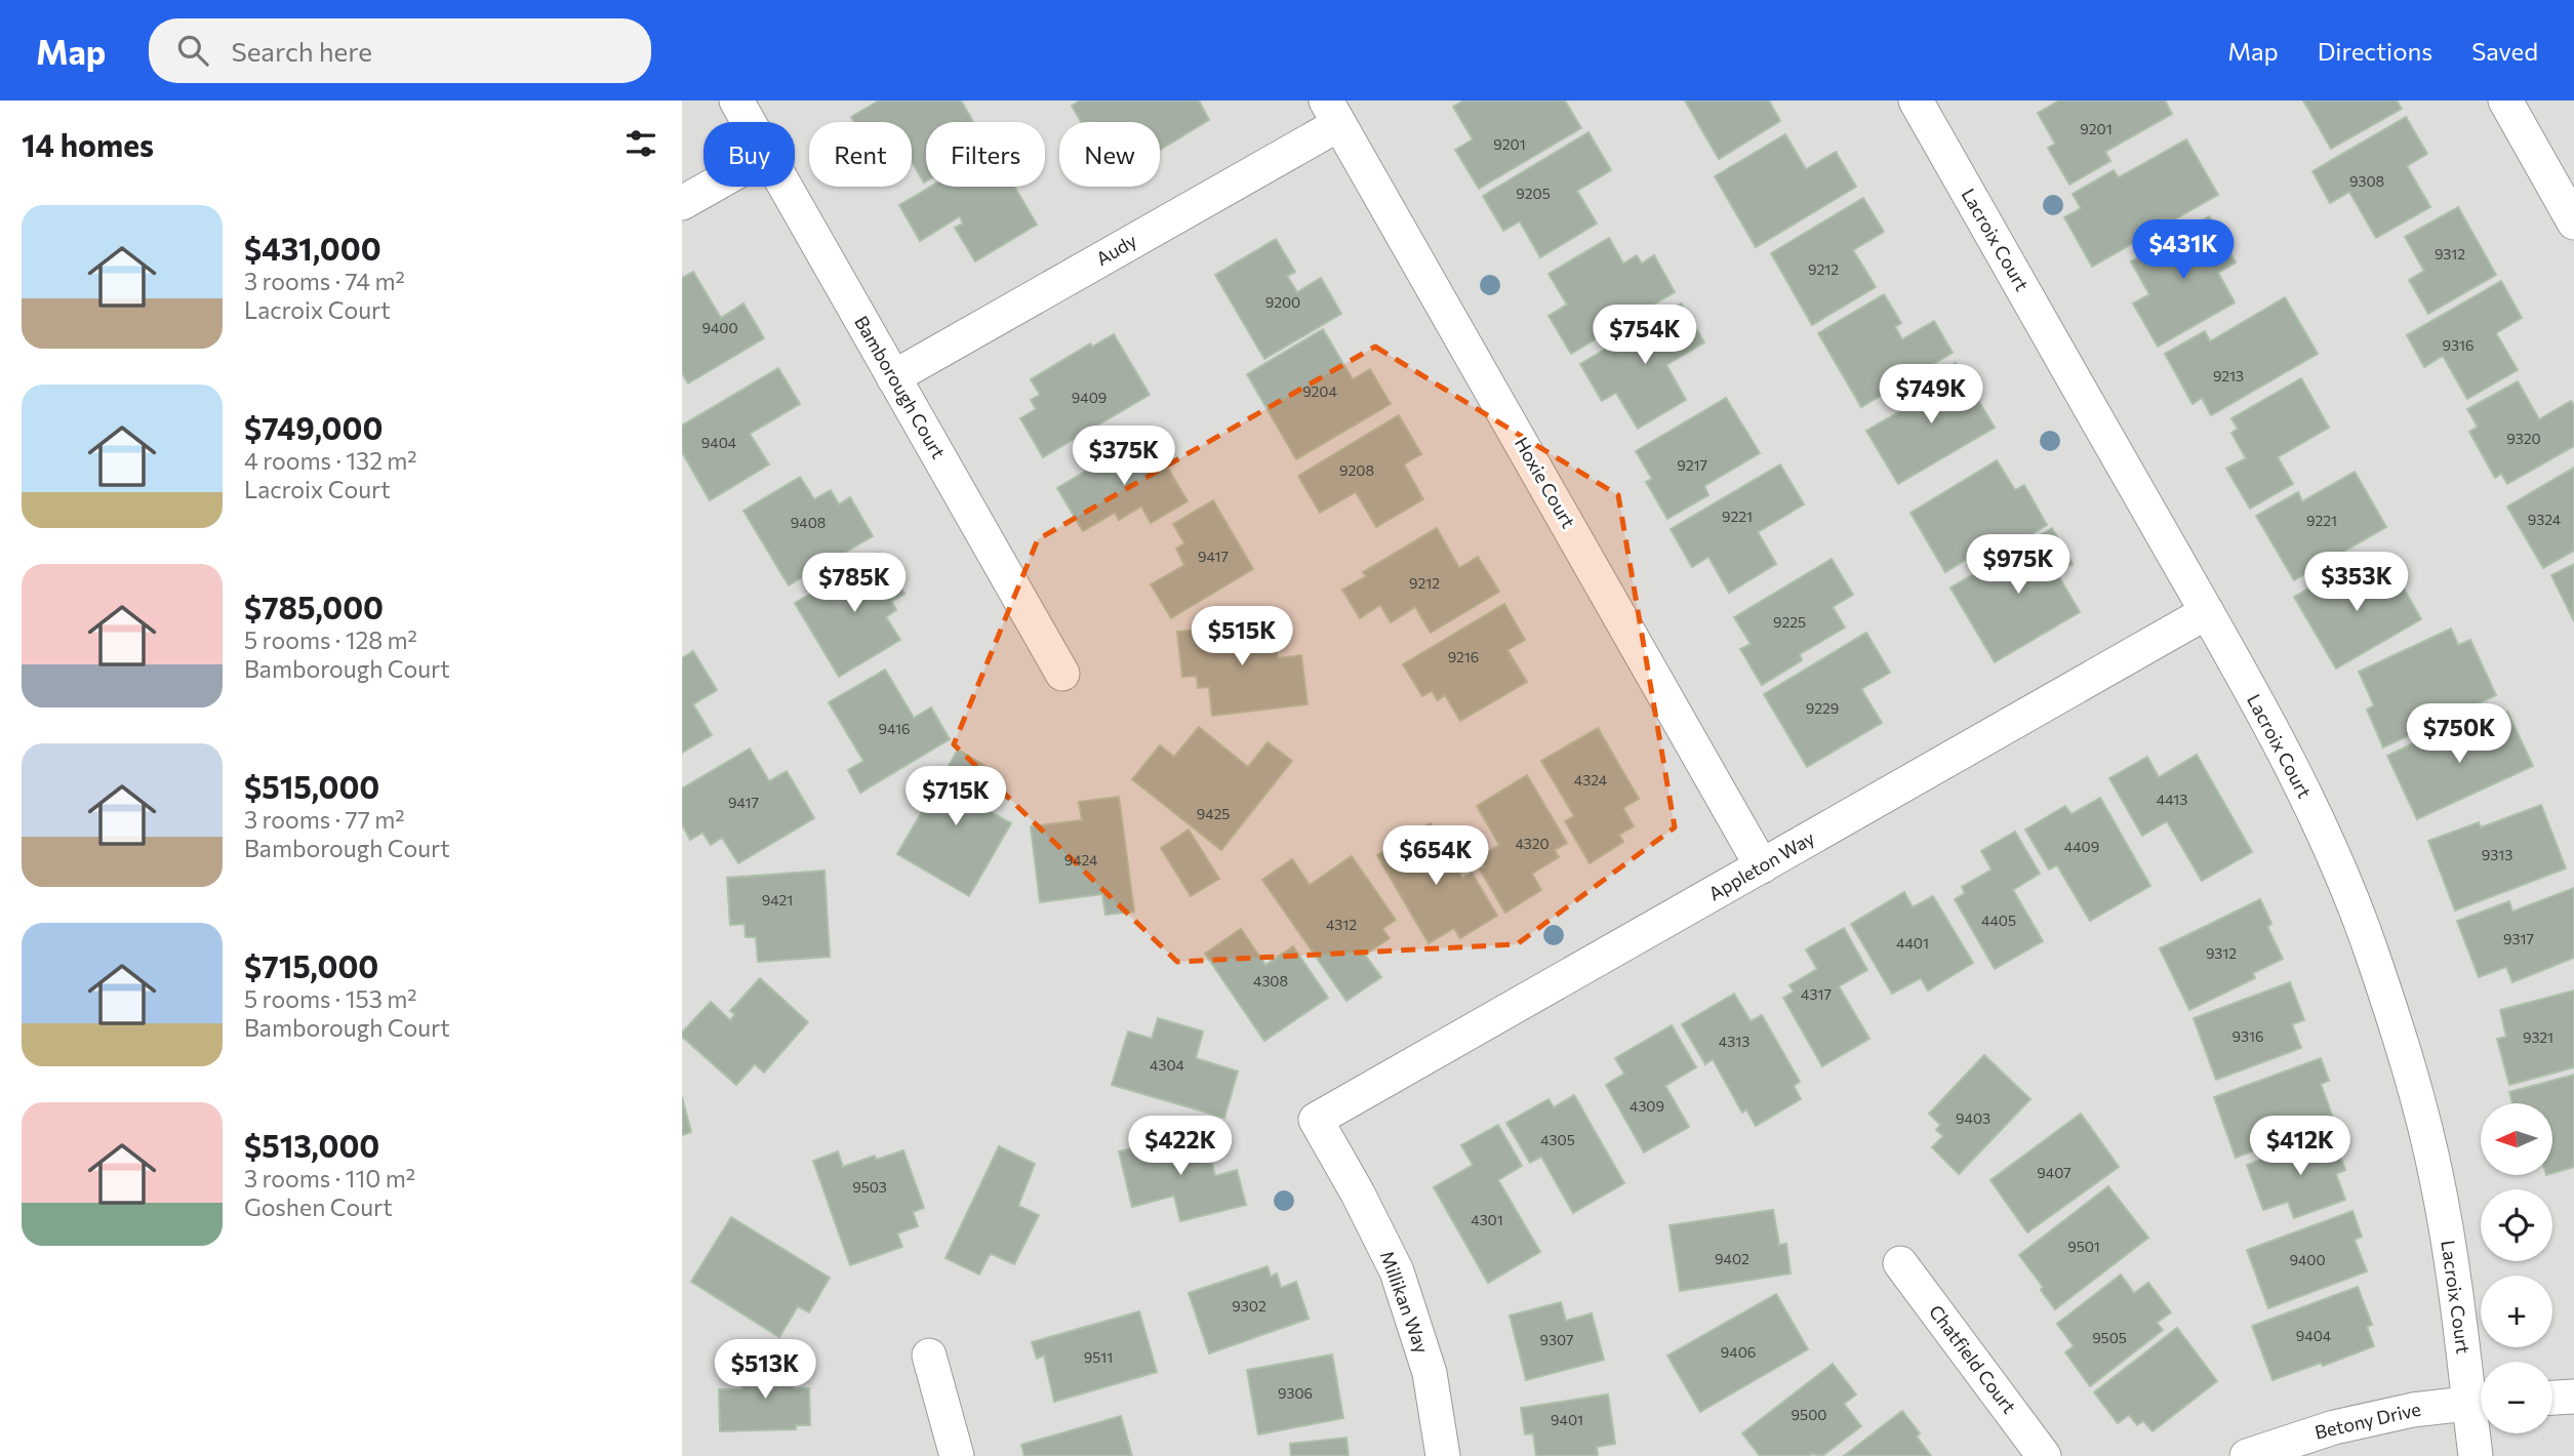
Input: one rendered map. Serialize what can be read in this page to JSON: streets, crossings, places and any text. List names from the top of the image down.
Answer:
{
  "streets": {
    "street": [
      "Lacroix Court",
      "Audy",
      "Bamborough Court",
      "Hoxie Court",
      "Appleton Way",
      "Millikan Way",
      "Chatfield Court",
      "Betony Drive"
    ]
  },
  "crossings": [
    ["Lacroix Court", "Appleton Way"],
    ["Lacroix Court", "Betony Drive"],
    ["Audy", "Bamborough Court"],
    ["Audy", "Hoxie Court"],
    ["Hoxie Court", "Appleton Way"],
    ["Appleton Way", "Millikan Way"]
  ],
  "house_numbers": [
    "9201",
    "9201",
    "9308",
    "9205",
    "9312",
    "9212",
    "9200",
    "9400",
    "9316",
    "9213",
    "9204",
    "9409",
    "9320",
    "9404",
    "9217",
    "9208",
    "9221",
    "9324",
    "9221",
    "9408",
    "9417",
    "9212",
    "9225",
    "9216",
    "9229",
    "9416",
    "4324",
    "4413",
    "9417",
    "9425",
    "4320",
    "4409",
    "9313",
    "9424",
    "9421",
    "4405",
    "4312",
    "9317",
    "4401",
    "9312",
    "4308",
    "4317",
    "9316",
    "9321",
    "4313",
    "4304",
    "4309",
    "9403",
    "4305",
    "9407",
    "9503",
    "4301",
    "9501",
    "9402",
    "9400",
    "9302",
    "9404",
    "9505",
    "9307",
    "9406",
    "9511",
    "9306",
    "9500",
    "9401"
  ],
  "north": "left",
  "page": {
    "header": "Map",
    "search": "Search here",
    "nav": ["Map", "Directions", "Saved"],
    "heading": "14 homes",
    "chip": [
      "Buy",
      "Rent",
      "Filters",
      "New"
    ],
    "list": [
      {
        "name": "$431,000",
        "note": "3 rooms · 74 m² · Lacroix Court"
      },
      {
        "name": "$749,000",
        "note": "4 rooms · 132 m² · Lacroix Court"
      },
      {
        "name": "$785,000",
        "note": "5 rooms · 128 m² · Bamborough Court"
      },
      {
        "name": "$515,000",
        "note": "3 rooms · 77 m² · Bamborough Court"
      },
      {
        "name": "$715,000",
        "note": "5 rooms · 153 m² · Bamborough Court"
      },
      {
        "name": "$513,000",
        "note": "3 rooms · 110 m² · Goshen Court"
      }
    ],
    "price": [
      "$431K",
      "$754K",
      "$749K",
      "$375K",
      "$975K",
      "$353K",
      "$785K",
      "$515K",
      "$750K",
      "$715K",
      "$654K",
      "$422K",
      "$412K",
      "$513K"
    ],
    "map_buttons": ["+", "−"]
  }
}
